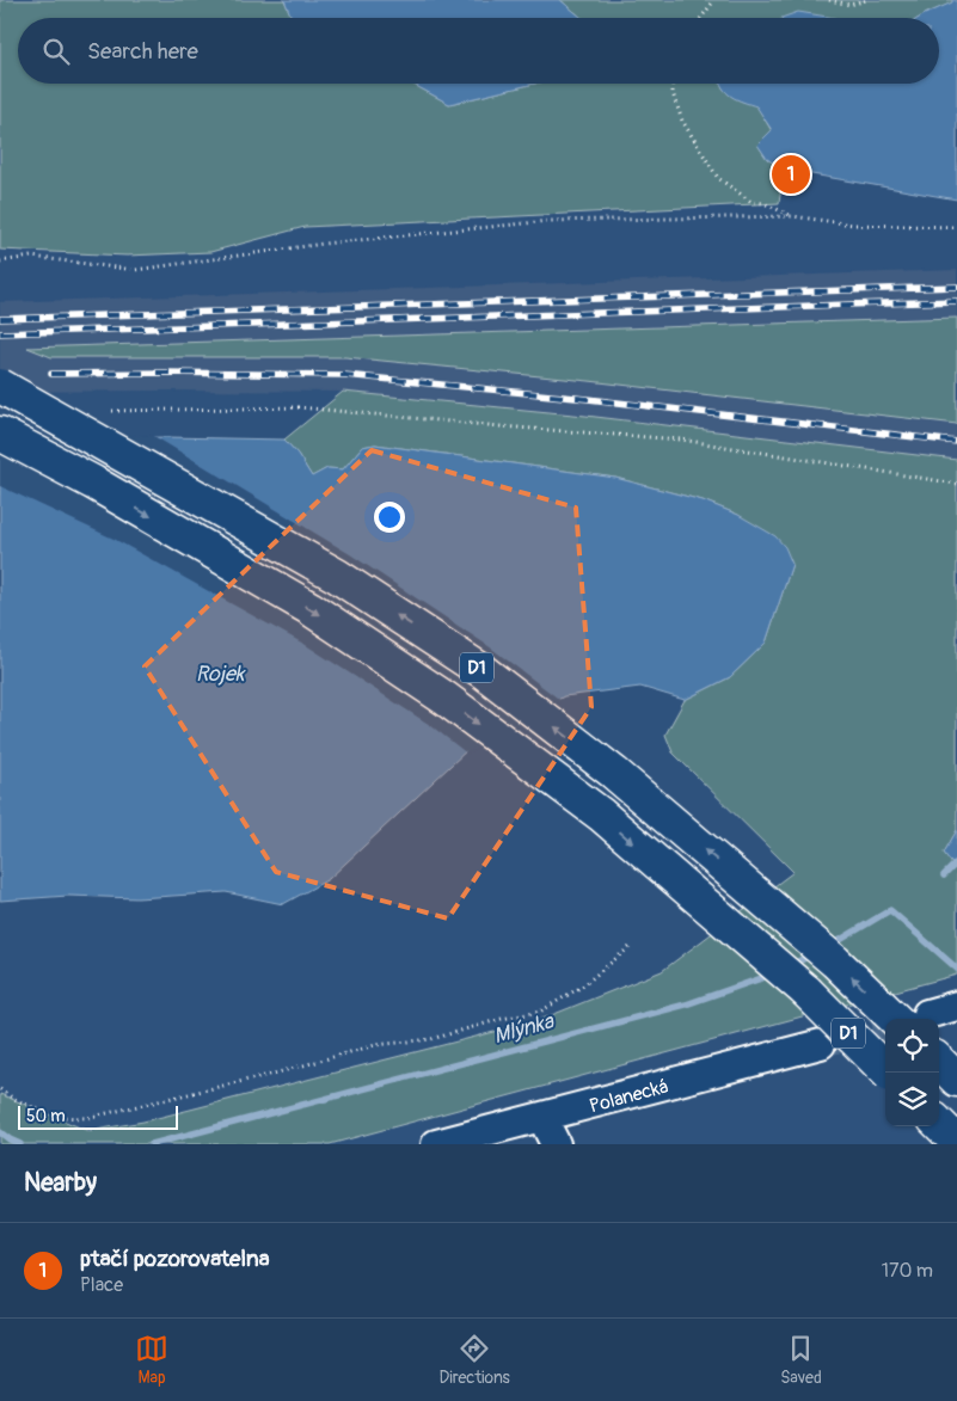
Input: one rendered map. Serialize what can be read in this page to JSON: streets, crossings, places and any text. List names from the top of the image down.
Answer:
{
  "streets": {
    "highway": ["D1"],
    "street": ["Polanecká"]
  },
  "water": ["Rojek", "Mlýnka"],
  "scale_bar": "50 m",
  "page": {
    "search": "Search here",
    "pins": "1",
    "scale": "50 m",
    "heading": "Nearby",
    "list": [
      {
        "mark": "1",
        "name": "ptačí pozorovatelna",
        "note": "Place",
        "value": "170 m"
      }
    ],
    "nav": ["Map", "Directions", "Saved"]
  }
}
